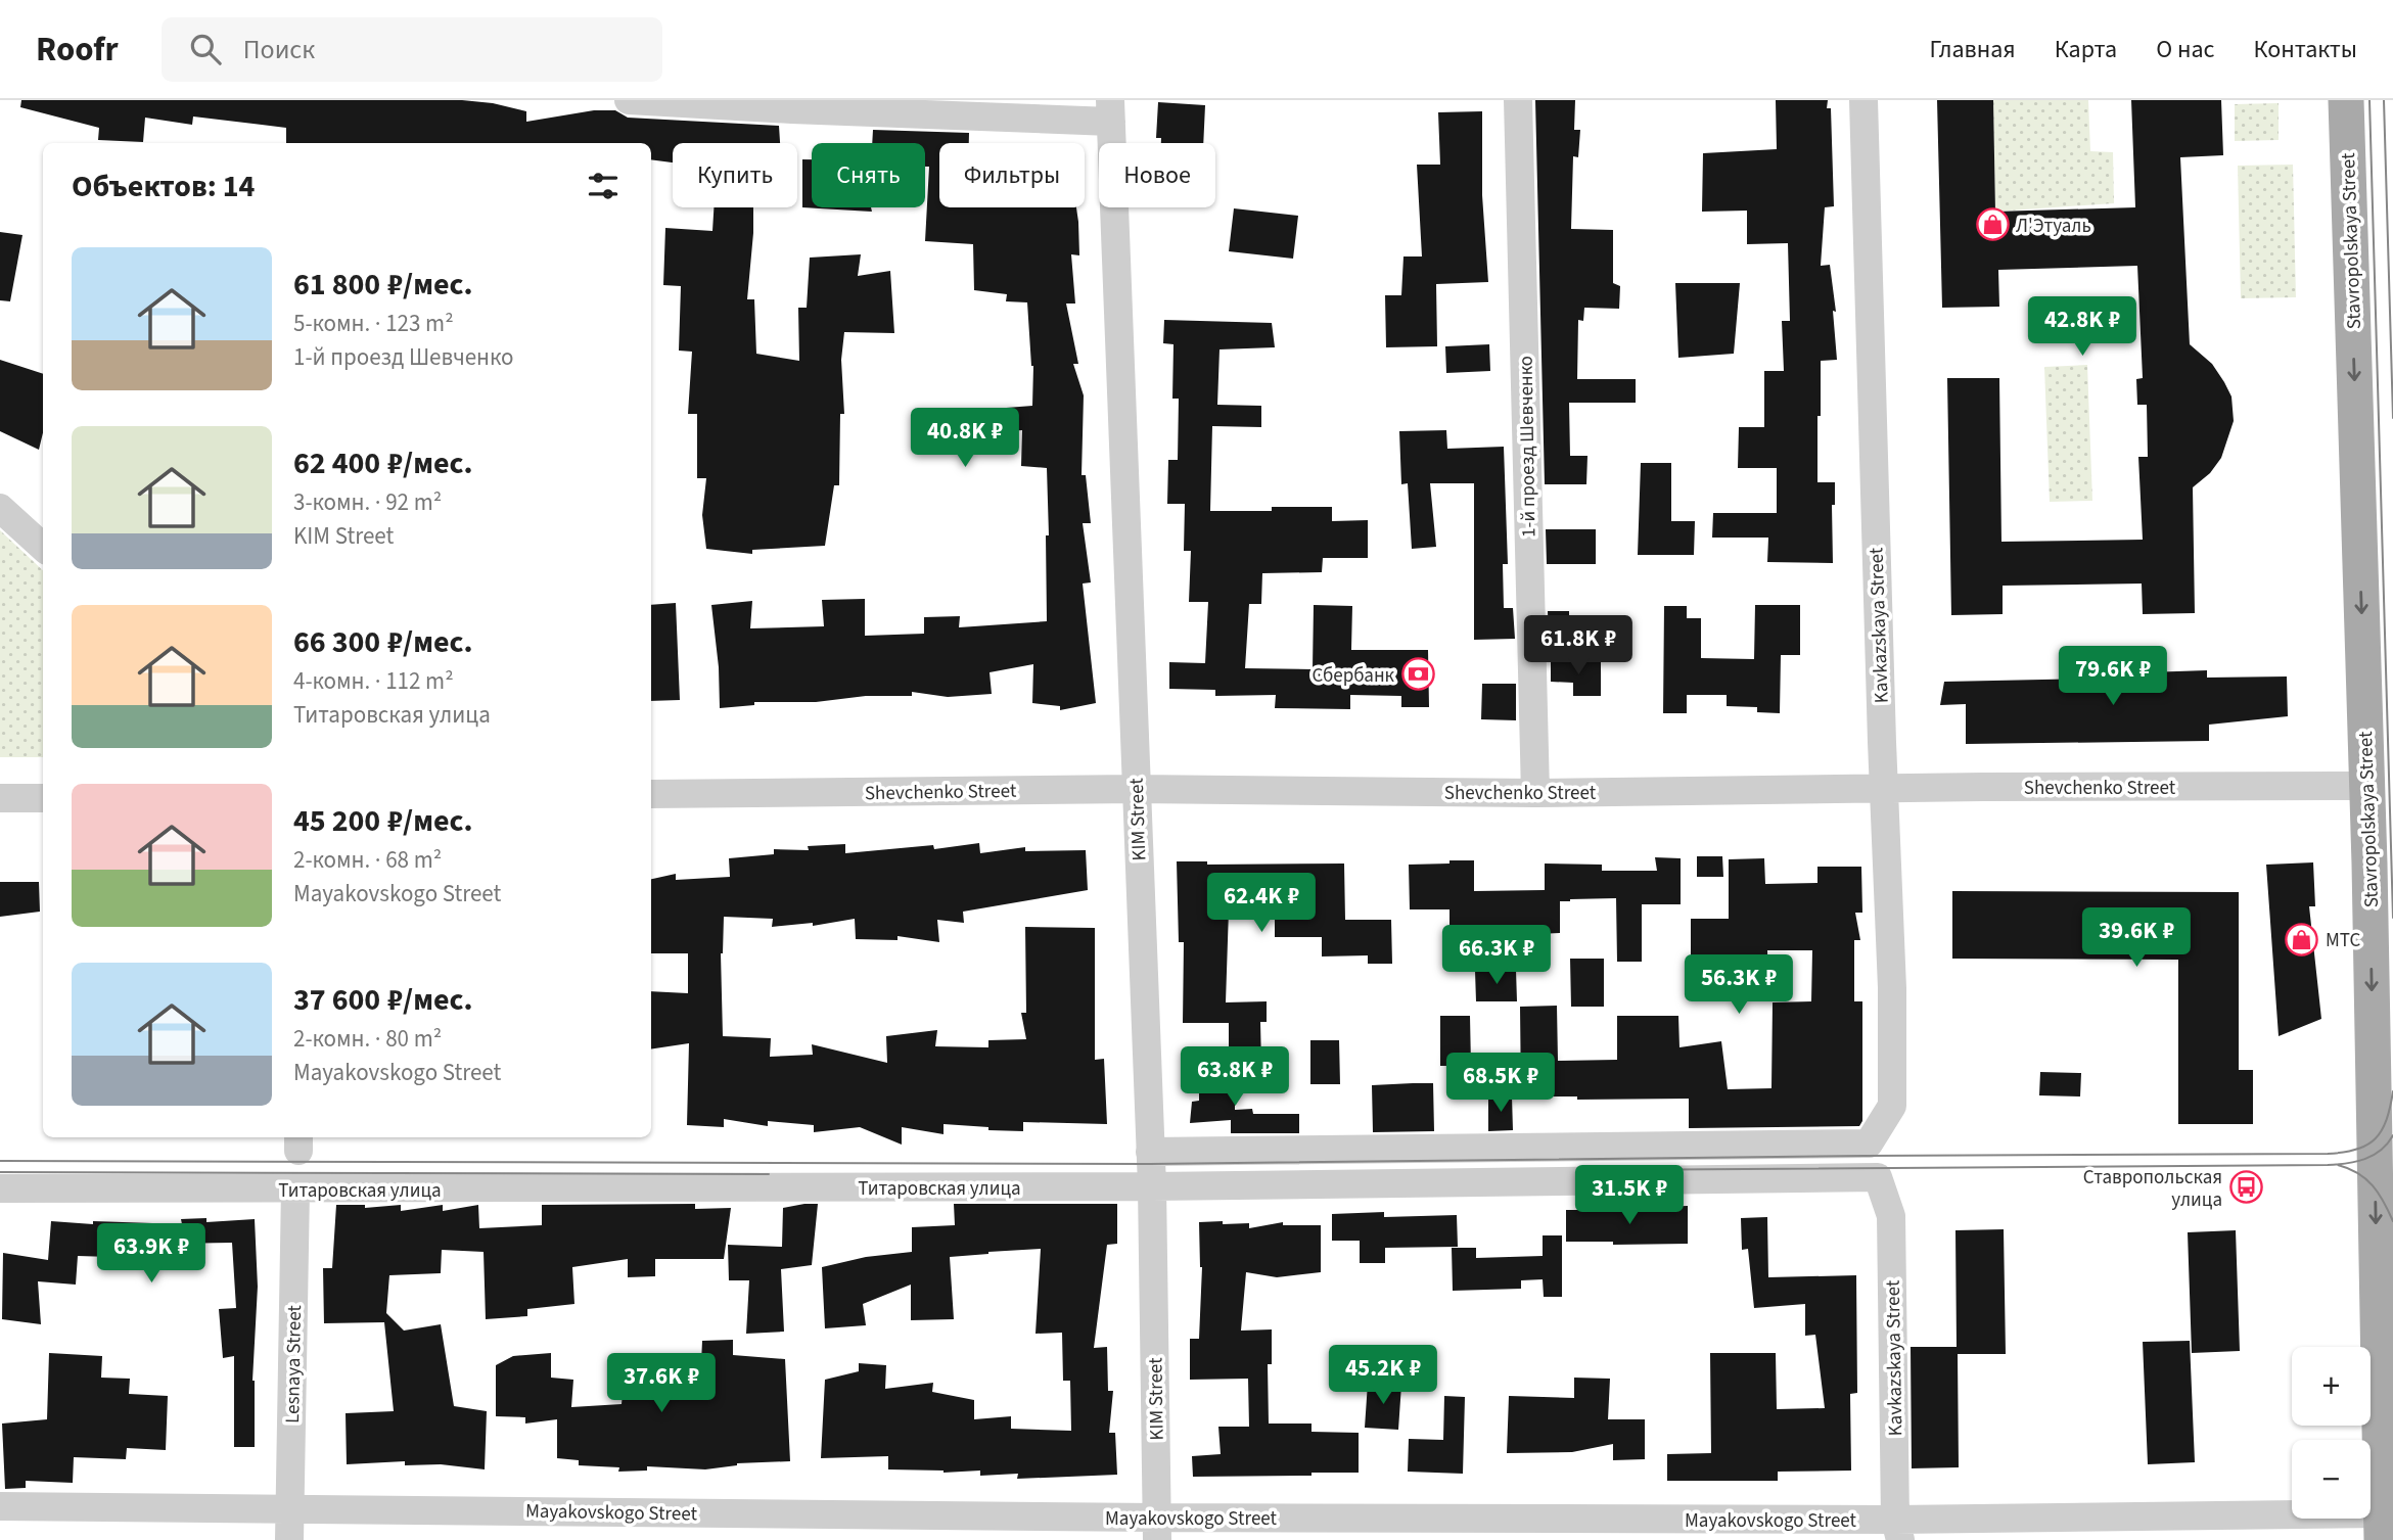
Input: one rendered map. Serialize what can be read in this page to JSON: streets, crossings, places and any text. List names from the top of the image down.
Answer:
{
  "streets": {
    "main road": ["Stavropolskaya Street"],
    "street": [
      "1-й проезд Шевченко",
      "Kavkazskaya Street",
      "Shevchenko Street",
      "KIM Street",
      "Титаровская улица",
      "Lesnaya Street",
      "Mayakovskogo Street"
    ]
  },
  "crossings": [
    ["Stavropolskaya Street", "Shevchenko Street"],
    ["Stavropolskaya Street", "Mayakovskogo Street"],
    ["1-й проезд Шевченко", "Shevchenko Street"],
    ["Kavkazskaya Street", "Shevchenko Street"],
    ["Kavkazskaya Street", "KIM Street"],
    ["Kavkazskaya Street", "Титаровская улица"],
    ["Kavkazskaya Street", "Mayakovskogo Street"],
    ["Shevchenko Street", "KIM Street"],
    ["KIM Street", "Титаровская улица"],
    ["KIM Street", "Mayakovskogo Street"],
    ["Титаровская улица", "Lesnaya Street"],
    ["Lesnaya Street", "Mayakovskogo Street"]
  ],
  "one_way": ["Stavropolskaya Street"],
  "places": {
    "shop": ["Л'Этуаль", "МТС"],
    "bank": ["Сбербанк"],
    "bus stop": ["Ставропольская улица"]
  },
  "page": {
    "header": "Roofr",
    "search": "Поиск",
    "nav": [
      "Главная",
      "Карта",
      "О нас",
      "Контакты"
    ],
    "chip": [
      "Купить",
      "Снять",
      "Фильтры",
      "Новое"
    ],
    "heading": "Объектов: 14",
    "list": [
      {
        "name": "61 800 ₽/мес.",
        "note": "5-комн. · 123 m² · 1-й проезд Шевченко"
      },
      {
        "name": "62 400 ₽/мес.",
        "note": "3-комн. · 92 m² · KIM Street"
      },
      {
        "name": "66 300 ₽/мес.",
        "note": "4-комн. · 112 m² · Титаровская улица"
      },
      {
        "name": "45 200 ₽/мес.",
        "note": "2-комн. · 68 m² · Mayakovskogo Street"
      },
      {
        "name": "37 600 ₽/мес.",
        "note": "2-комн. · 80 m² · Mayakovskogo Street"
      }
    ],
    "price": [
      "42.8K ₽",
      "40.8K ₽",
      "61.8K ₽",
      "79.6K ₽",
      "62.4K ₽",
      "39.6K ₽",
      "66.3K ₽",
      "56.3K ₽",
      "63.8K ₽",
      "68.5K ₽",
      "31.5K ₽",
      "63.9K ₽",
      "45.2K ₽",
      "37.6K ₽"
    ],
    "map_buttons": ["+", "−"]
  }
}
